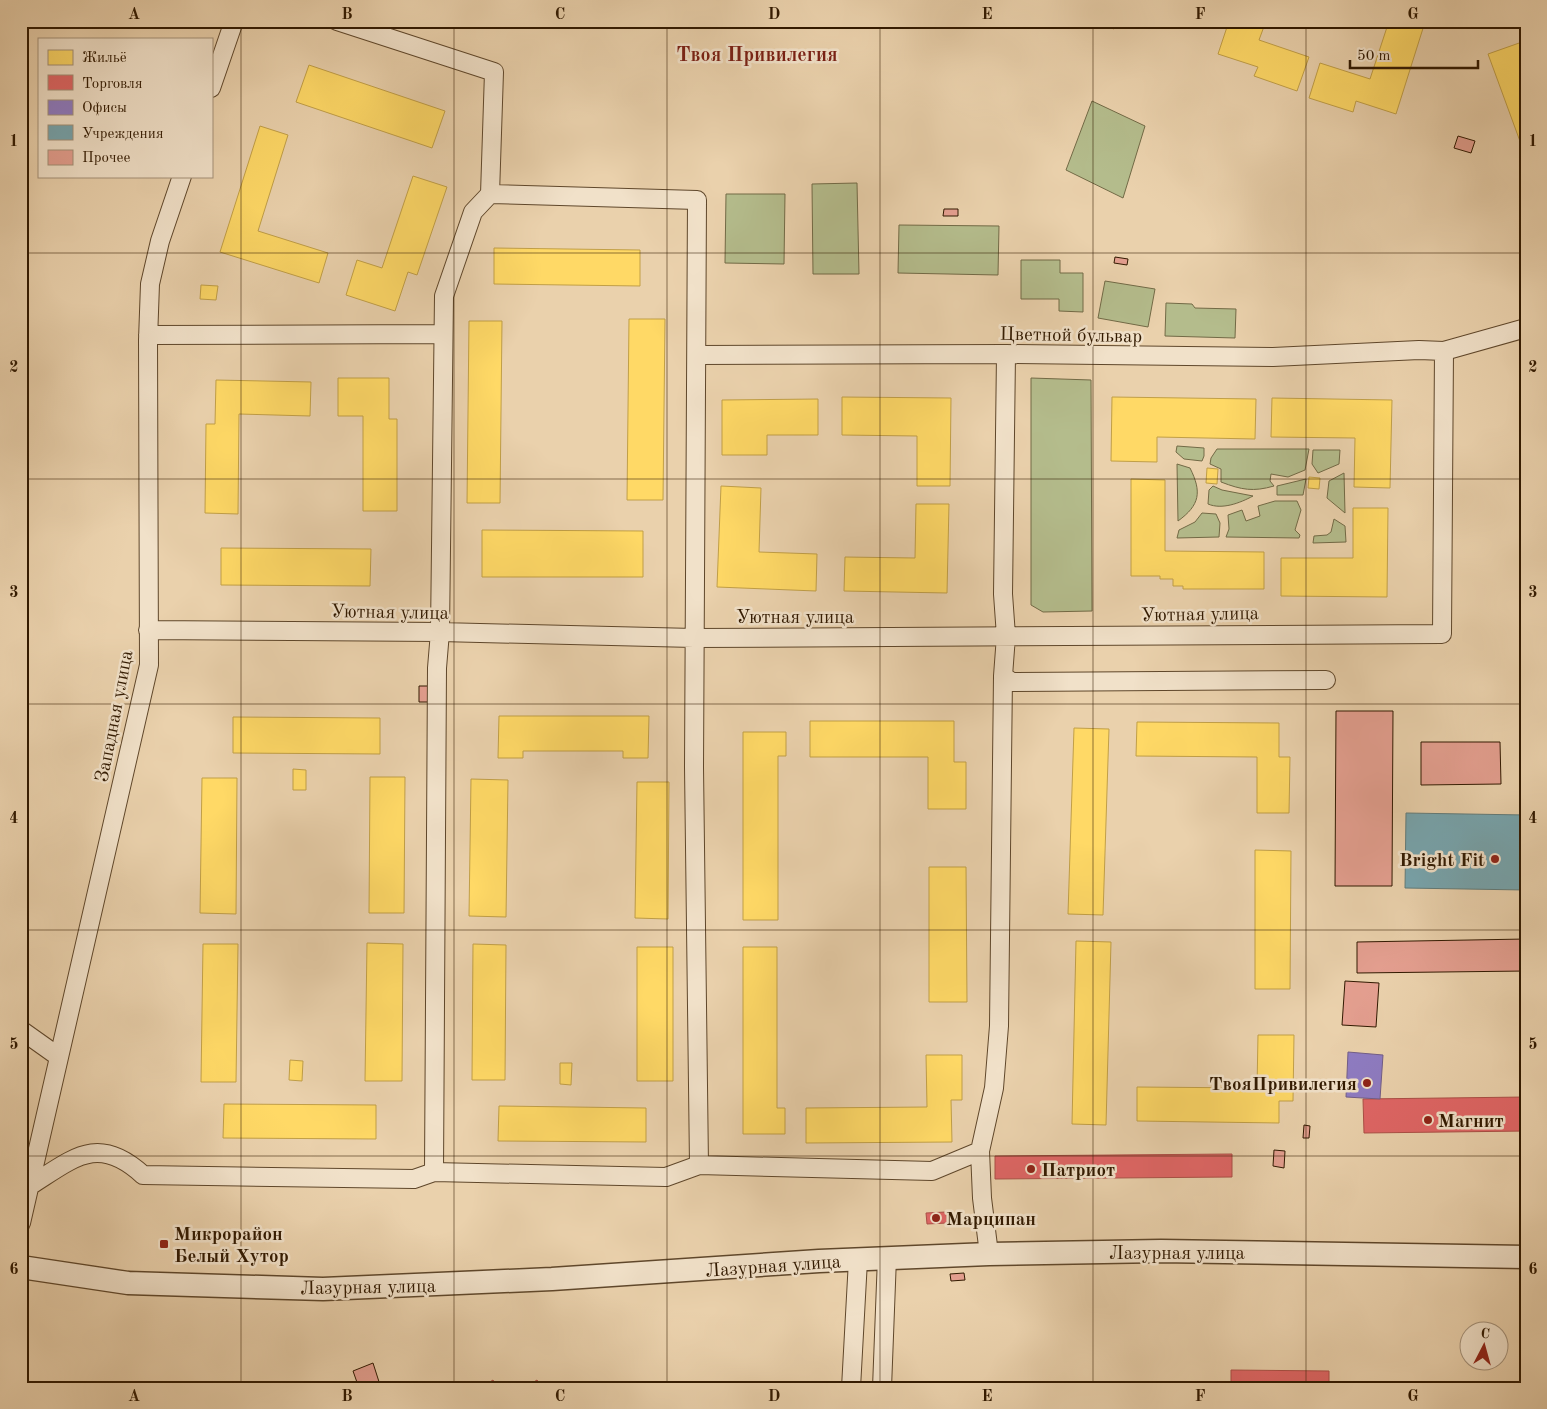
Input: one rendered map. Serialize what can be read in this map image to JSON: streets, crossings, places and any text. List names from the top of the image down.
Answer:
{
  "streets": {
    "street": [
      "Цветной бульвар",
      "Уютная улица",
      "Западная улица",
      "Лазурная улица"
    ]
  },
  "crossings": [
    ["Цветной бульвар", "Уютная улица"],
    ["Уютная улица", "Западная улица"]
  ],
  "districts": ["Твоя Привилегия"],
  "places": {
    "other": [
      "Bright Fit",
      "ТвояПривилегия",
      "Магнит",
      "Патриот",
      "Марципан"
    ],
    "transit": ["Микрорайон Белый Хутор"]
  },
  "legend": [
    "Жильё",
    "Торговля",
    "Офисы",
    "Учреждения",
    "Прочее"
  ],
  "scale_bar": "50 m",
  "north": "top",
  "grid": {
    "columns": [
      "A",
      "B",
      "C",
      "D",
      "E",
      "F",
      "G"
    ],
    "rows": [
      "1",
      "2",
      "3",
      "4",
      "5",
      "6"
    ]
  }
}
